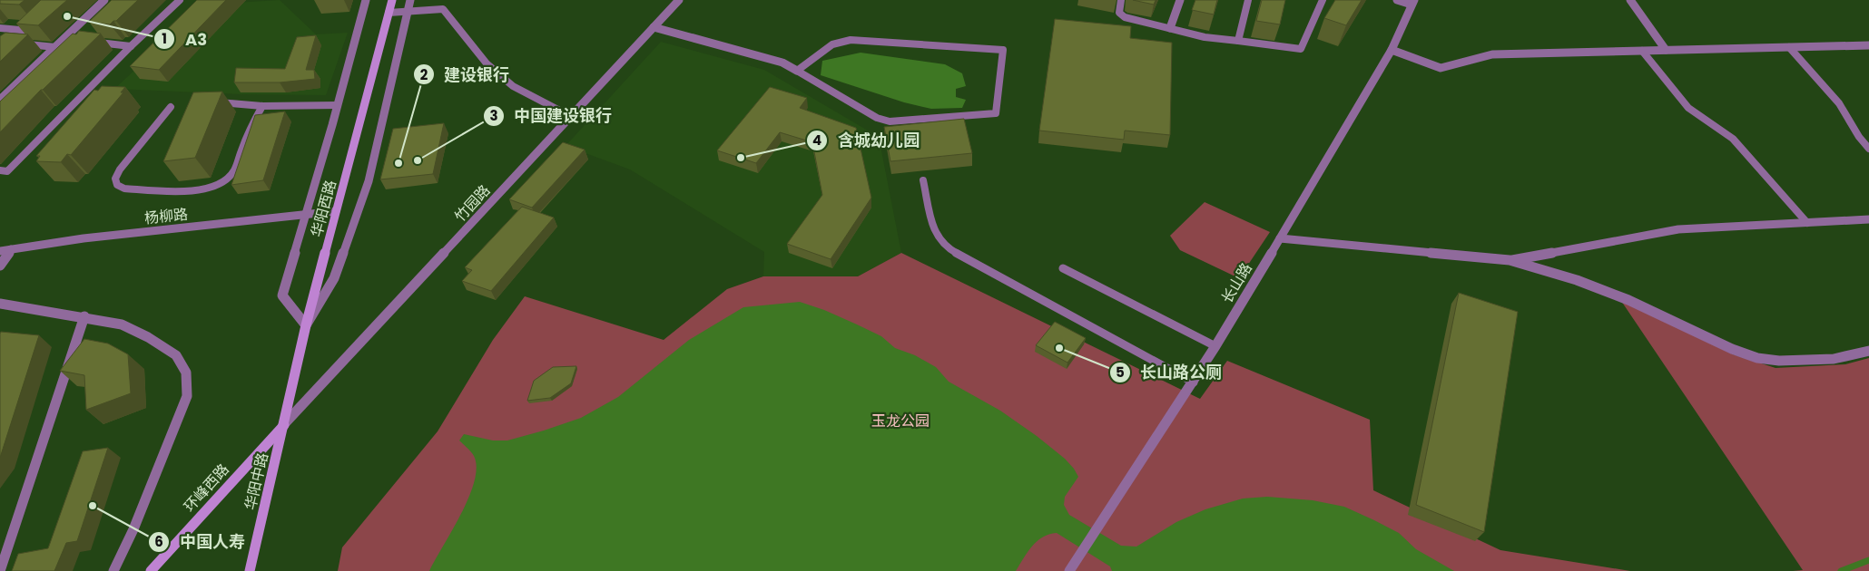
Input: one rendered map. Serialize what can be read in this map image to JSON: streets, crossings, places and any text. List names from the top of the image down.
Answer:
{
  "streets": {
    "main road": ["华阳西路", "华阳中路", "环峰西路"],
    "street": ["竹园路", "杨柳路", "长山路"]
  },
  "crossings": [
    ["竹园路", "华阳西路"],
    ["竹园路", "华阳中路"],
    ["竹园路", "环峰西路"],
    ["华阳西路", "杨柳路"],
    ["华阳西路", "华阳中路"],
    ["华阳西路", "环峰西路"],
    ["华阳中路", "环峰西路"]
  ],
  "parks": ["玉龙公园"],
  "places": [
    "A3",
    "含城幼儿园",
    "中国建设银行",
    "建设银行",
    "长山路公厕",
    "中国人寿"
  ]
}
